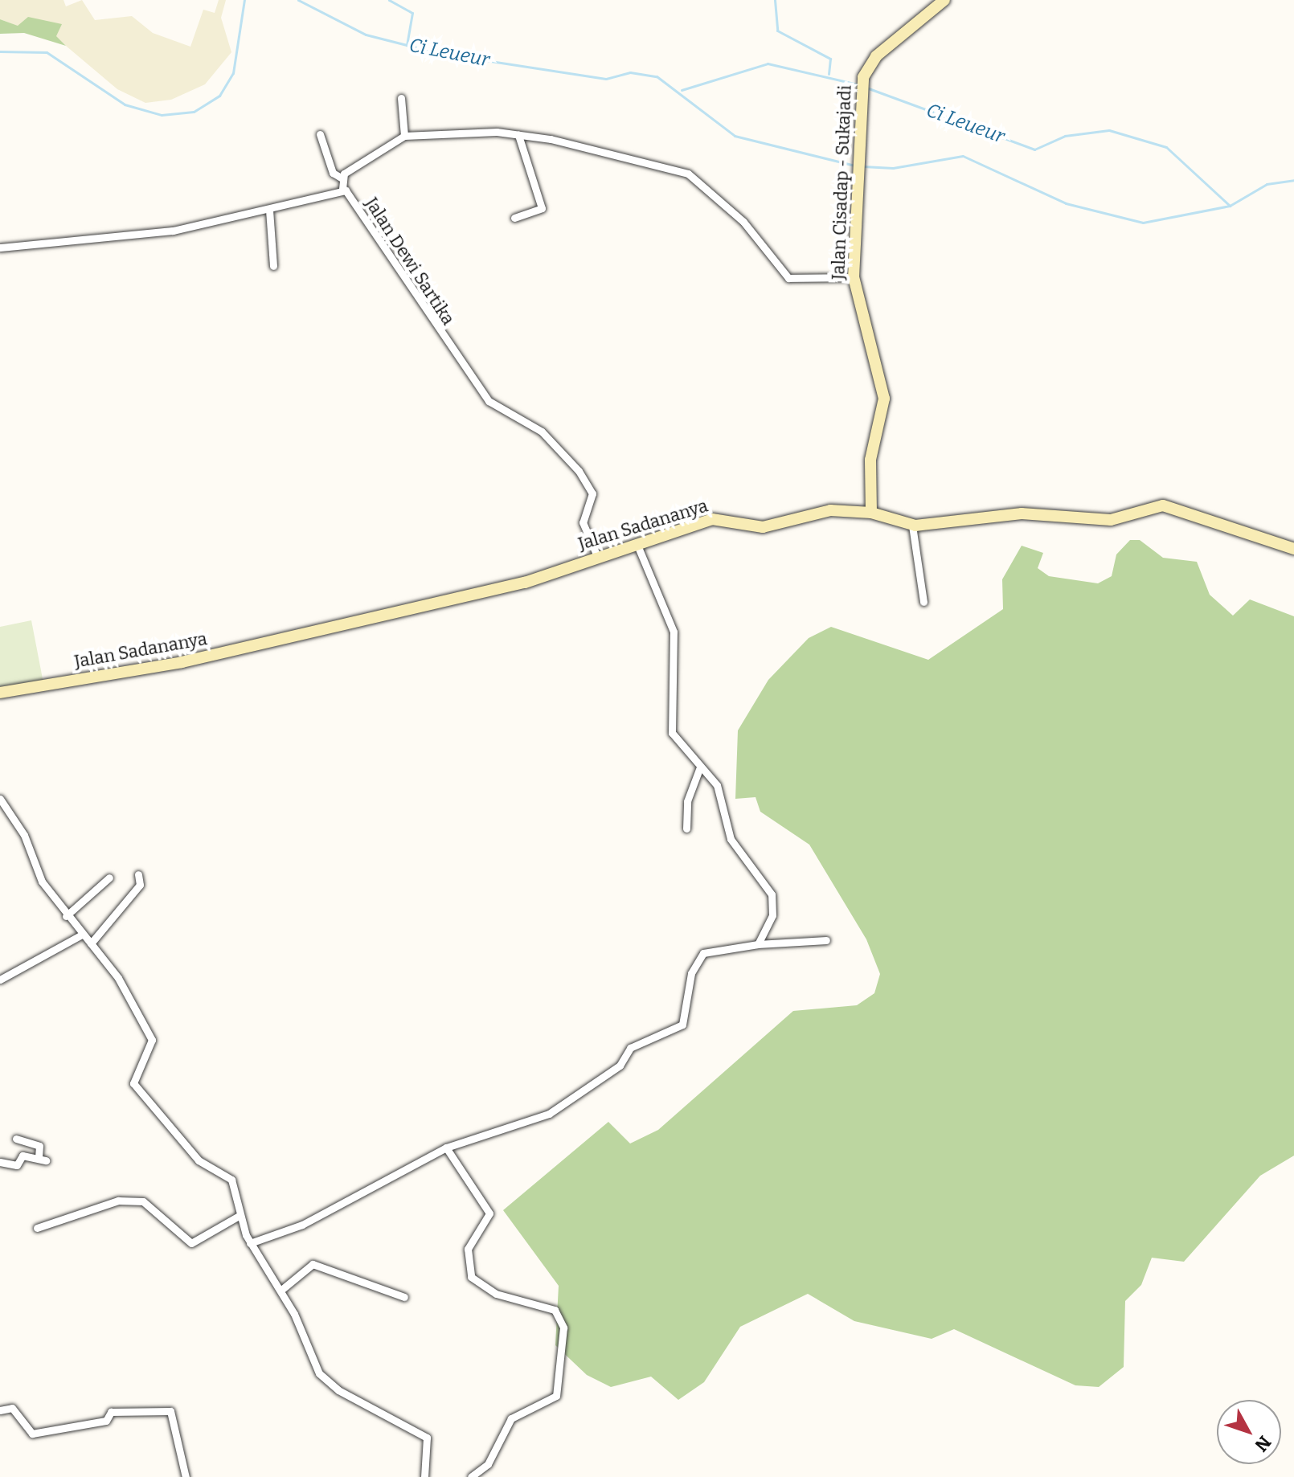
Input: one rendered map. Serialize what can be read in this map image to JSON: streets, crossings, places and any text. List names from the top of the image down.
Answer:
{
  "streets": {
    "street": ["Jalan Cisadap - Sukajadi", "Jalan Dewi Sartika", "Jalan Sadananya"]
  },
  "crossings": [
    ["Jalan Cisadap - Sukajadi", "Jalan Sadananya"],
    ["Jalan Dewi Sartika", "Jalan Sadananya"]
  ],
  "water": ["Ci Leueur"],
  "north": "bottom right"
}
